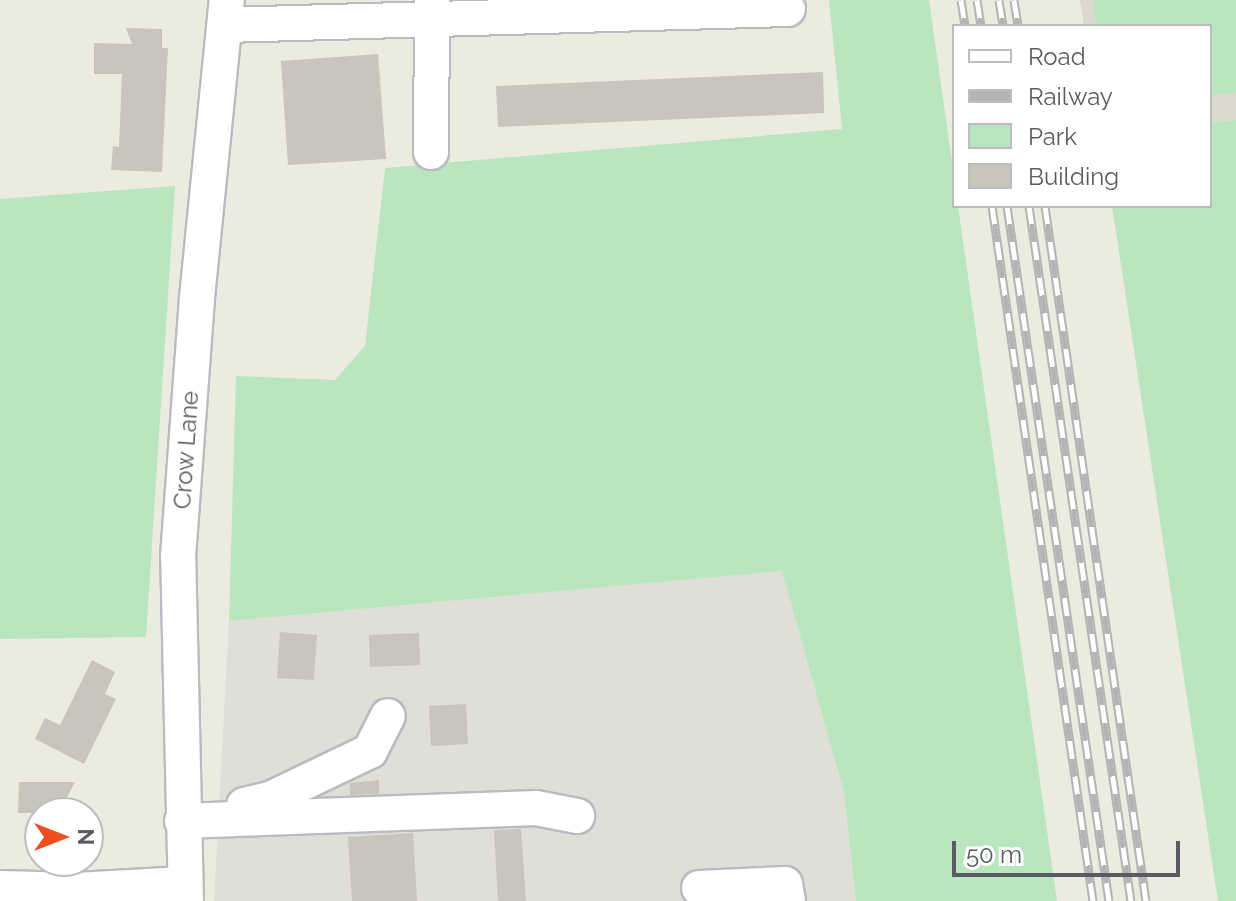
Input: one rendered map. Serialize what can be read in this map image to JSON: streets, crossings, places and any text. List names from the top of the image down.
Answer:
{
  "streets": {
    "street": ["Crow Lane"]
  },
  "legend": [
    "Road",
    "Railway",
    "Park",
    "Building"
  ],
  "scale_bar": "50 m",
  "north": "right"
}
